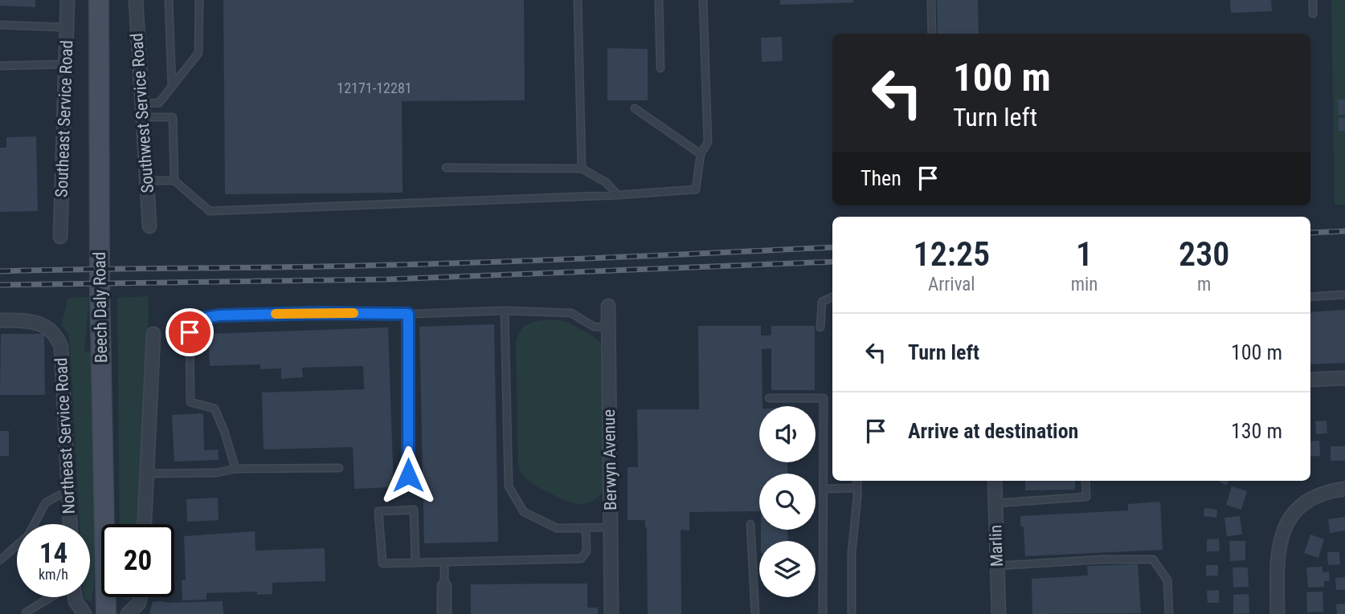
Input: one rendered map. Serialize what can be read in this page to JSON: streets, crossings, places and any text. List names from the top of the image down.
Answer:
{
  "streets": {
    "main road": ["Beech Daly Road"],
    "street": [
      "Southwest Service Road",
      "Southeast Service Road",
      "Northeast Service Road",
      "Berwyn Avenue",
      "Marlin"
    ]
  },
  "house_numbers": ["12171-12281"],
  "page": {
    "turn": ["100 m", "Turn left"],
    "then": "Then",
    "eta": [
      "12:25",
      "Arrival",
      "1",
      "min",
      "230",
      "m"
    ],
    "list": [
      {
        "name": "Turn left",
        "value": "100 m"
      },
      {
        "name": "Arrive at destination",
        "value": "130 m"
      }
    ],
    "speed": "14 km/h",
    "limit": "20"
  }
}
